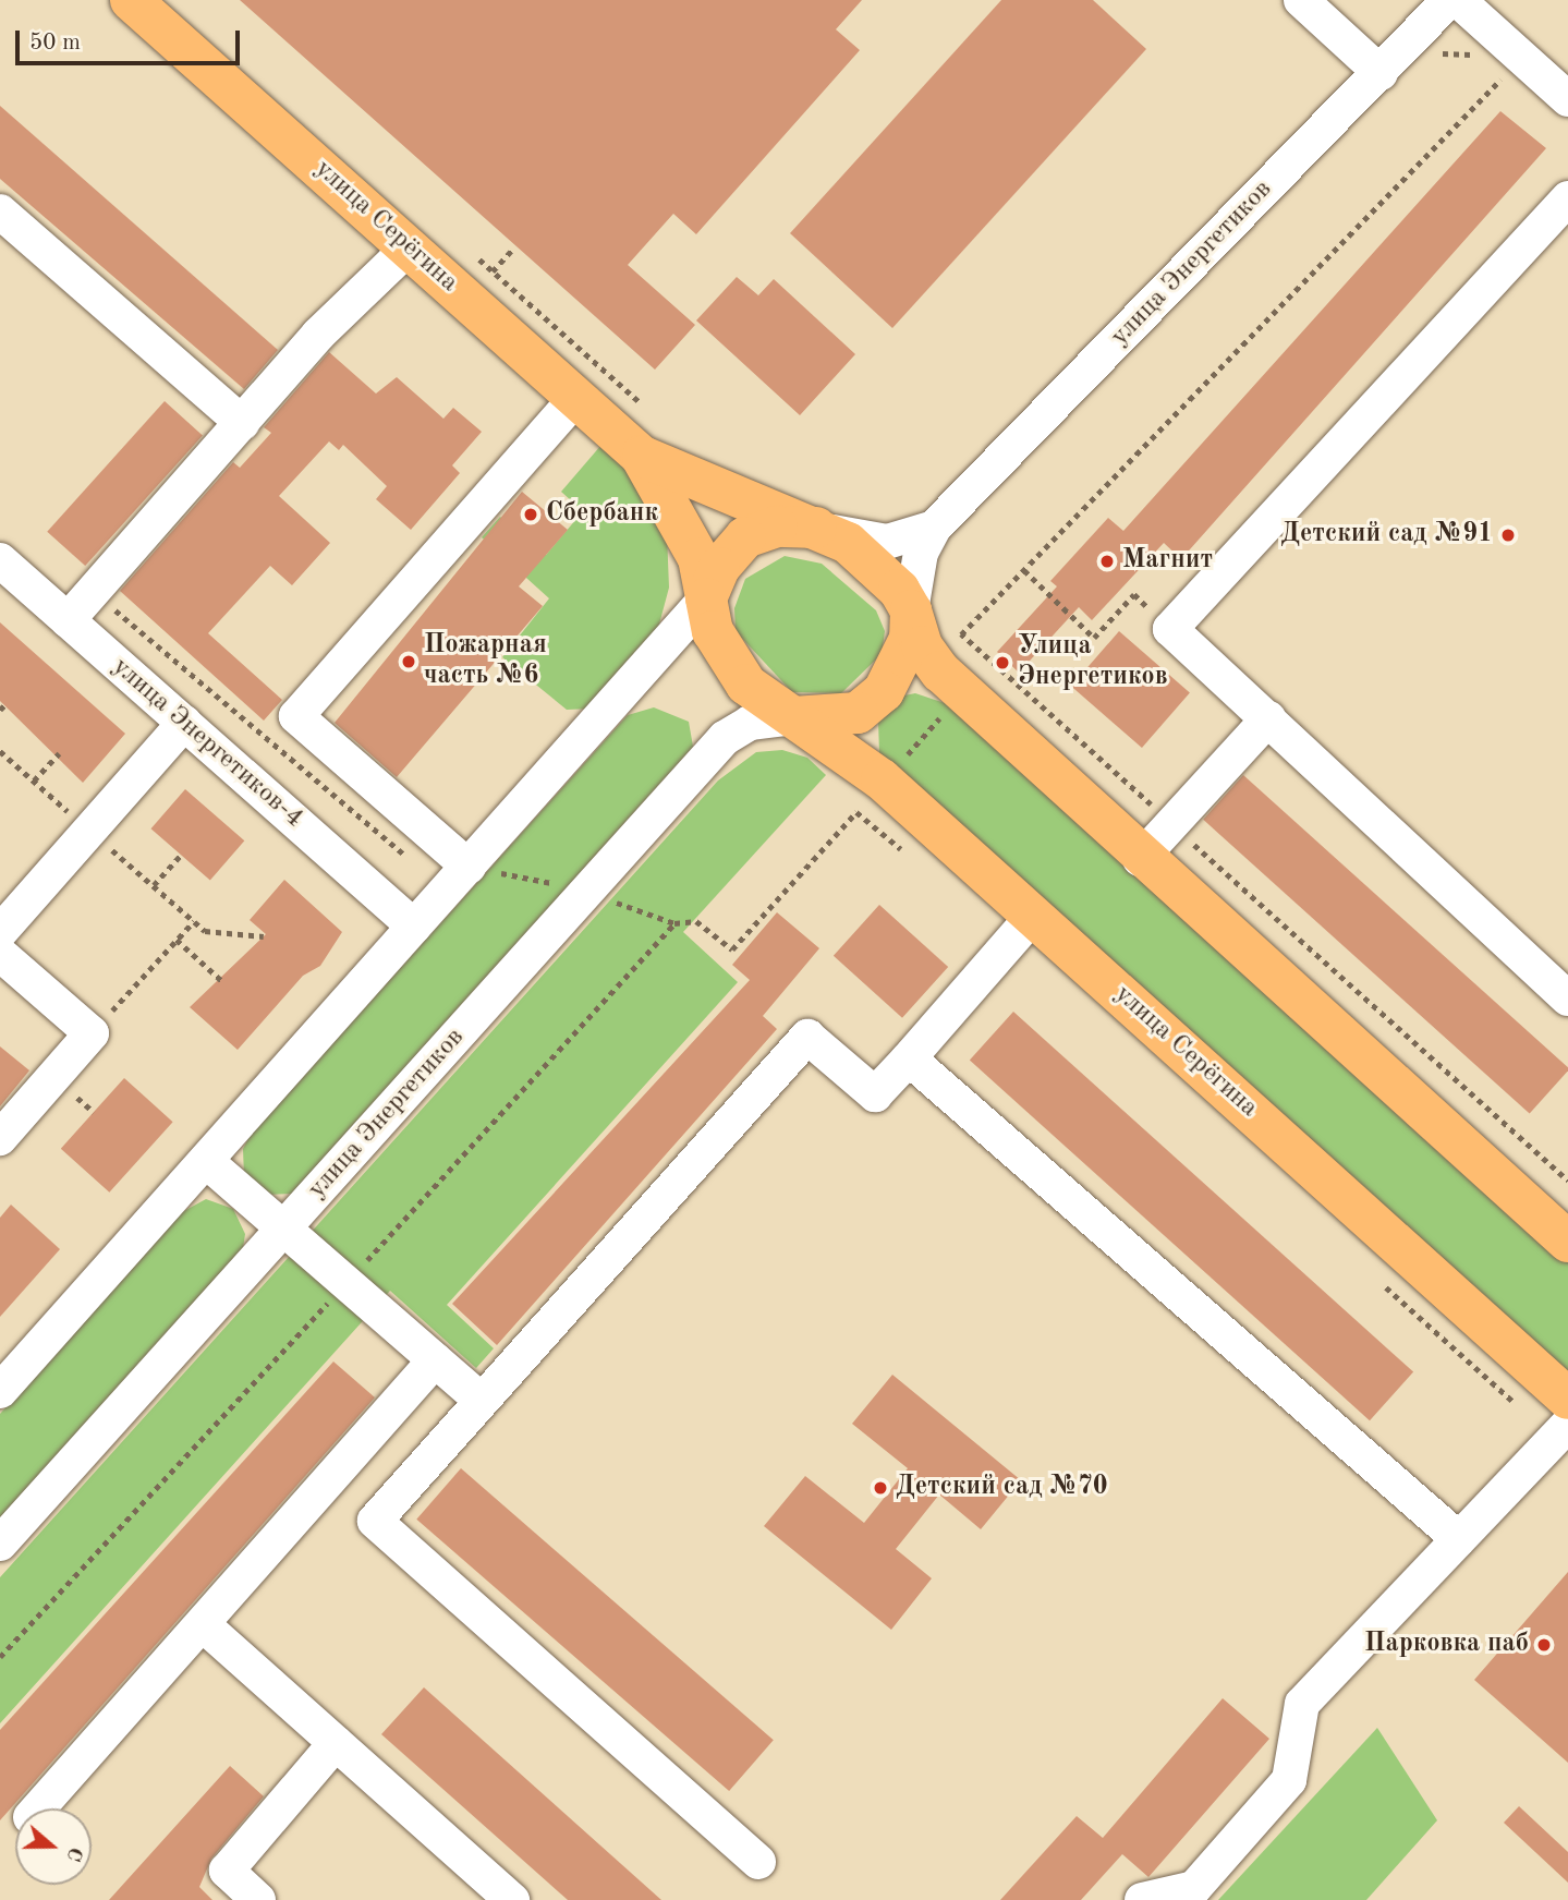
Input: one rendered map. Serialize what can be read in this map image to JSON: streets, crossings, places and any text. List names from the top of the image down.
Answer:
{
  "streets": {
    "main road": ["улица Серёгина"],
    "street": ["улица Энергетиков", "улица Энергетиков-4"]
  },
  "crossings": [
    ["улица Серёгина", "улица Энергетиков"]
  ],
  "places": [
    "Сбербанк",
    "Детский сад №91",
    "Магнит",
    "Пожарная часть №6",
    "Улица Энергетиков",
    "Детский сад №70",
    "Парковка паб"
  ],
  "scale_bar": "50 m",
  "north": "right"
}
